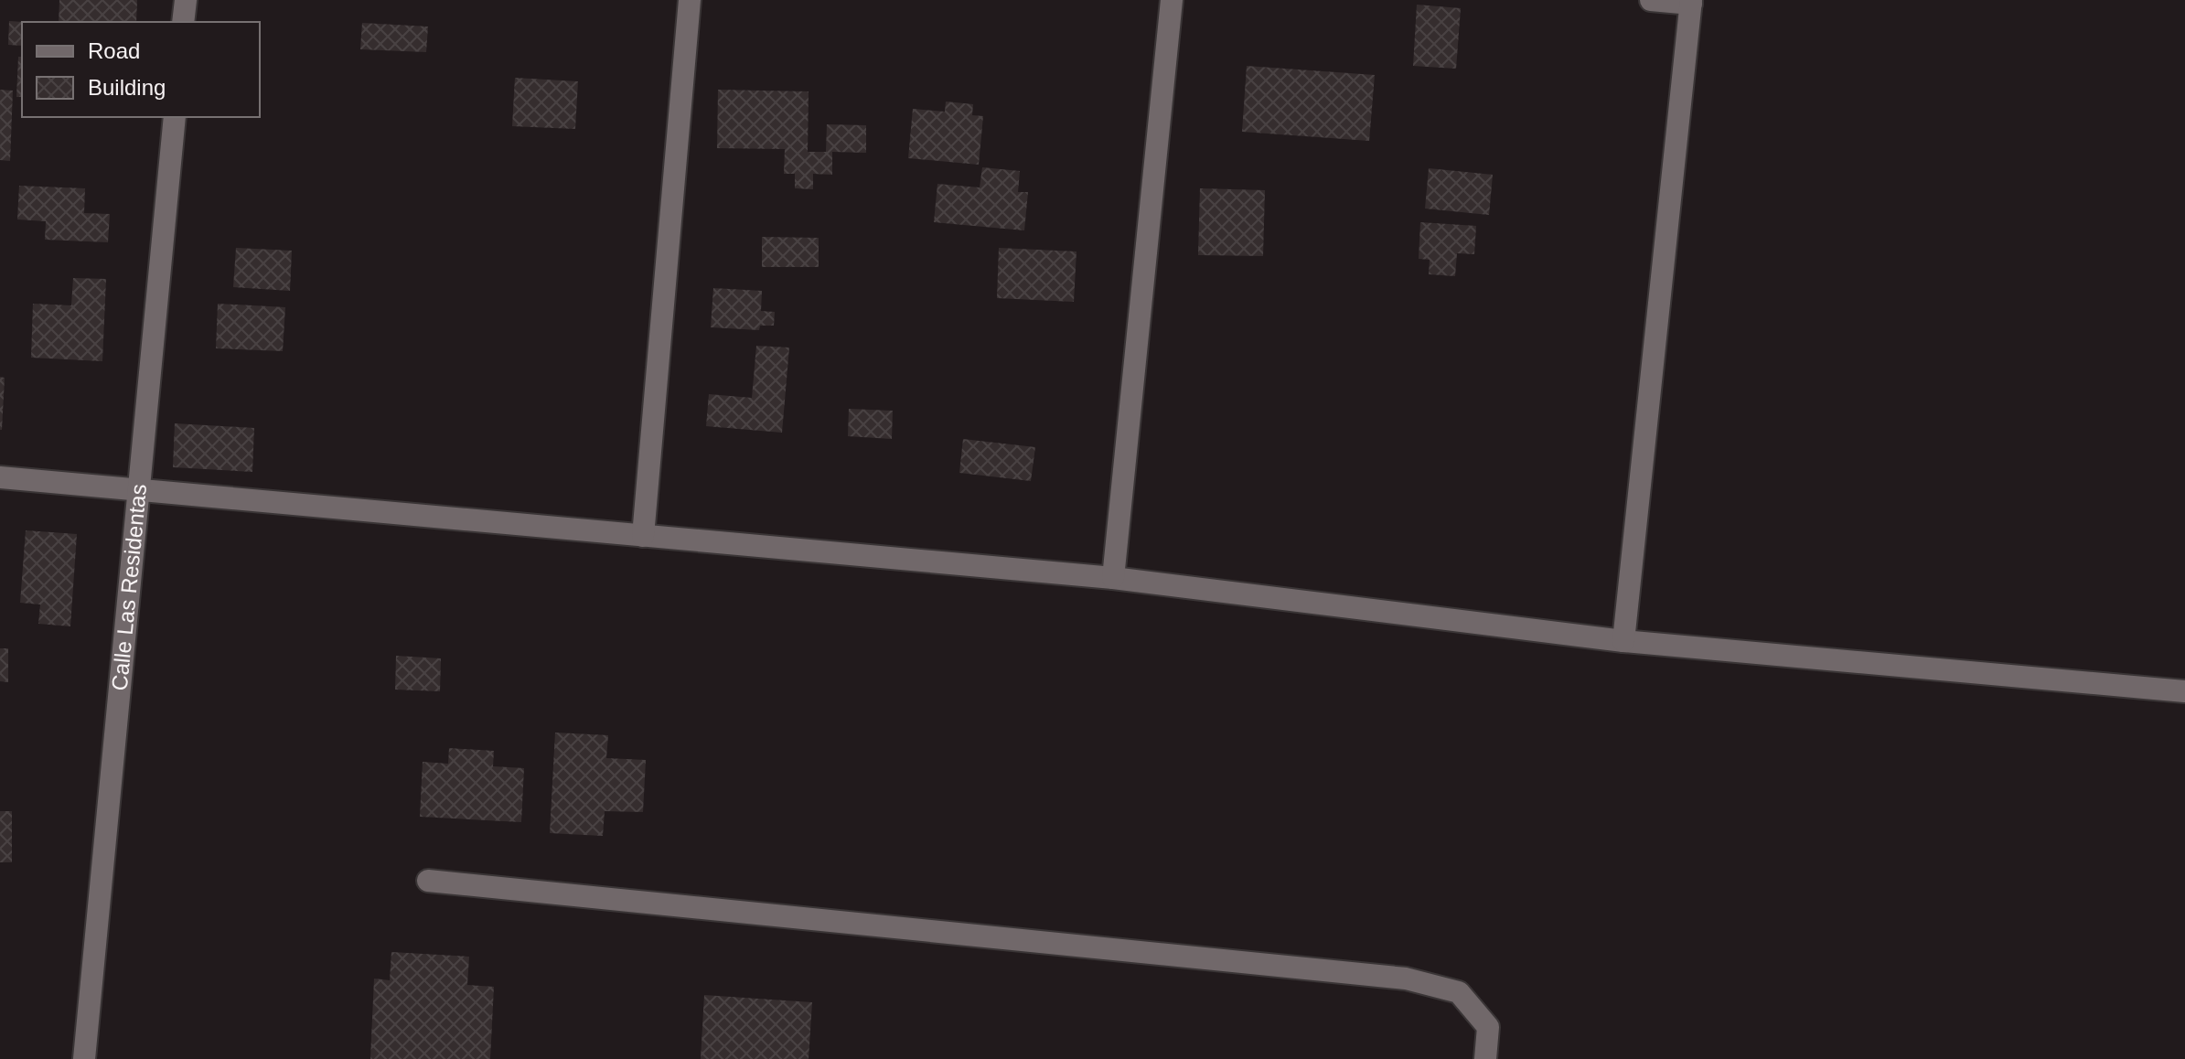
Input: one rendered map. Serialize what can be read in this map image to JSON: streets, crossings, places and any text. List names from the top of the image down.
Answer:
{
  "streets": {
    "street": ["Calle Las Residentas"]
  },
  "legend": ["Road", "Building"]
}
